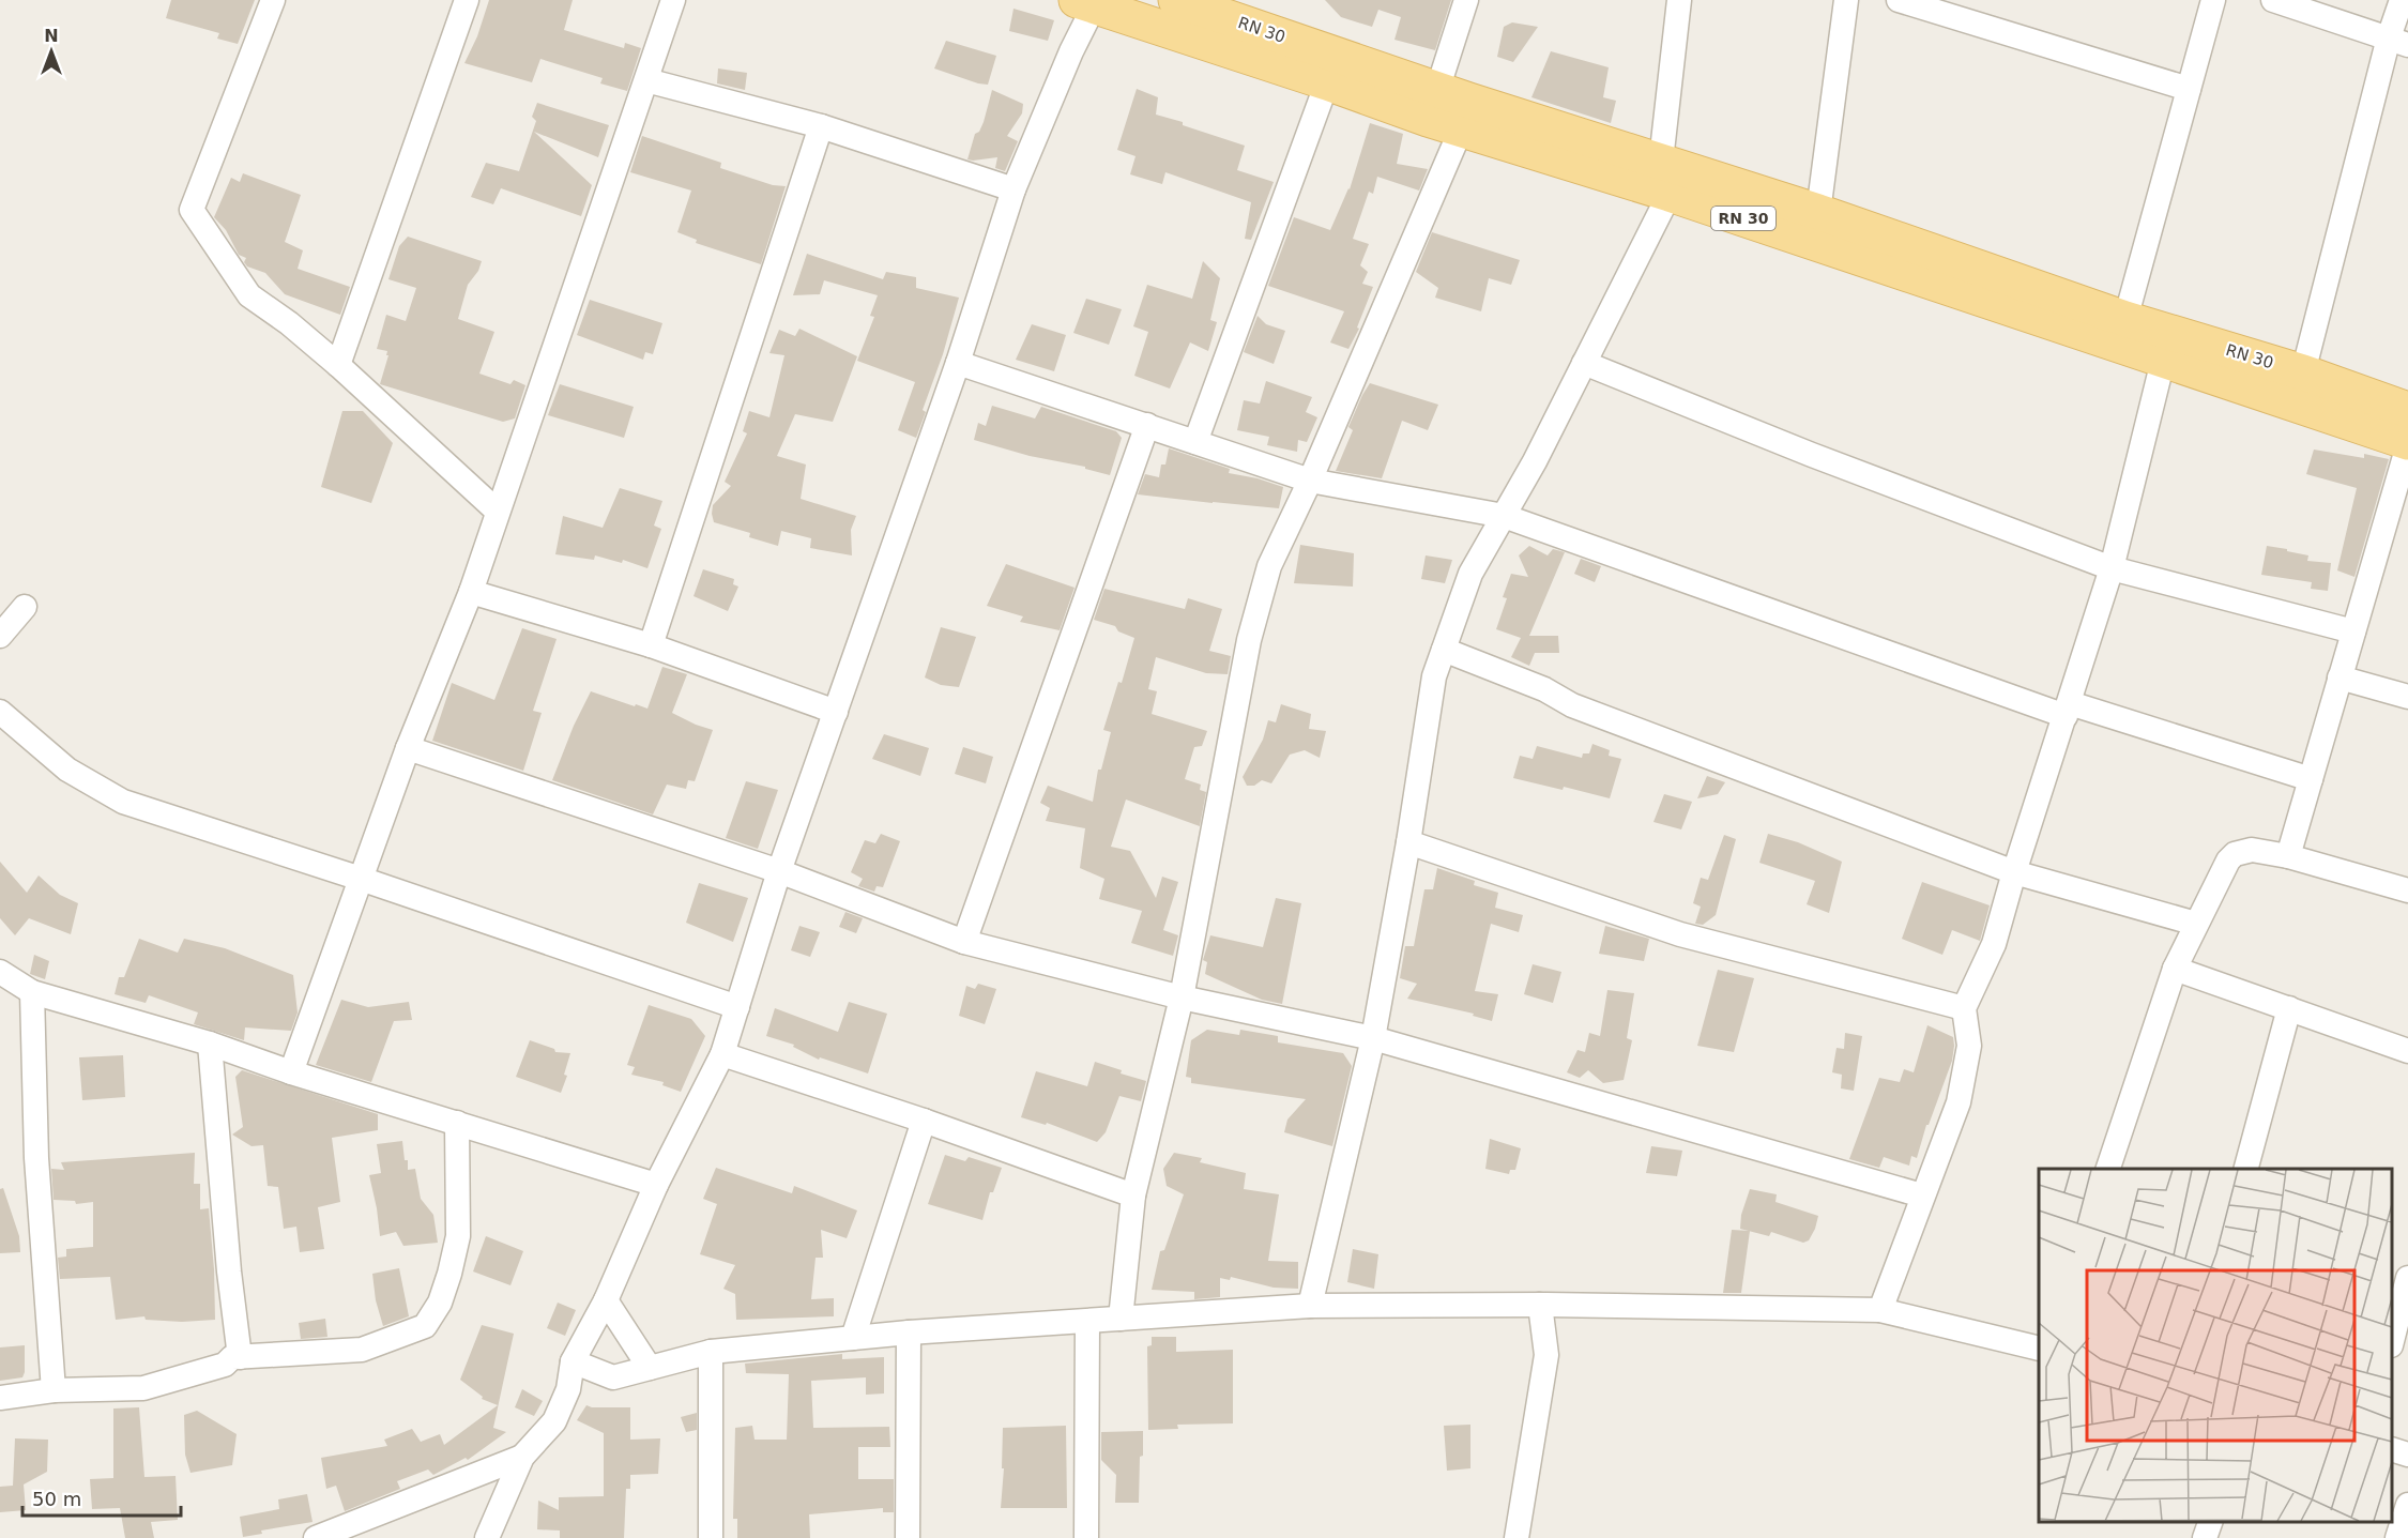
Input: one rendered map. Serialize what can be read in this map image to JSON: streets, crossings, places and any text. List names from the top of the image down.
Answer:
{
  "streets": {
    "main road": ["RN 30"]
  },
  "scale_bar": "50 m",
  "north": "top"
}
